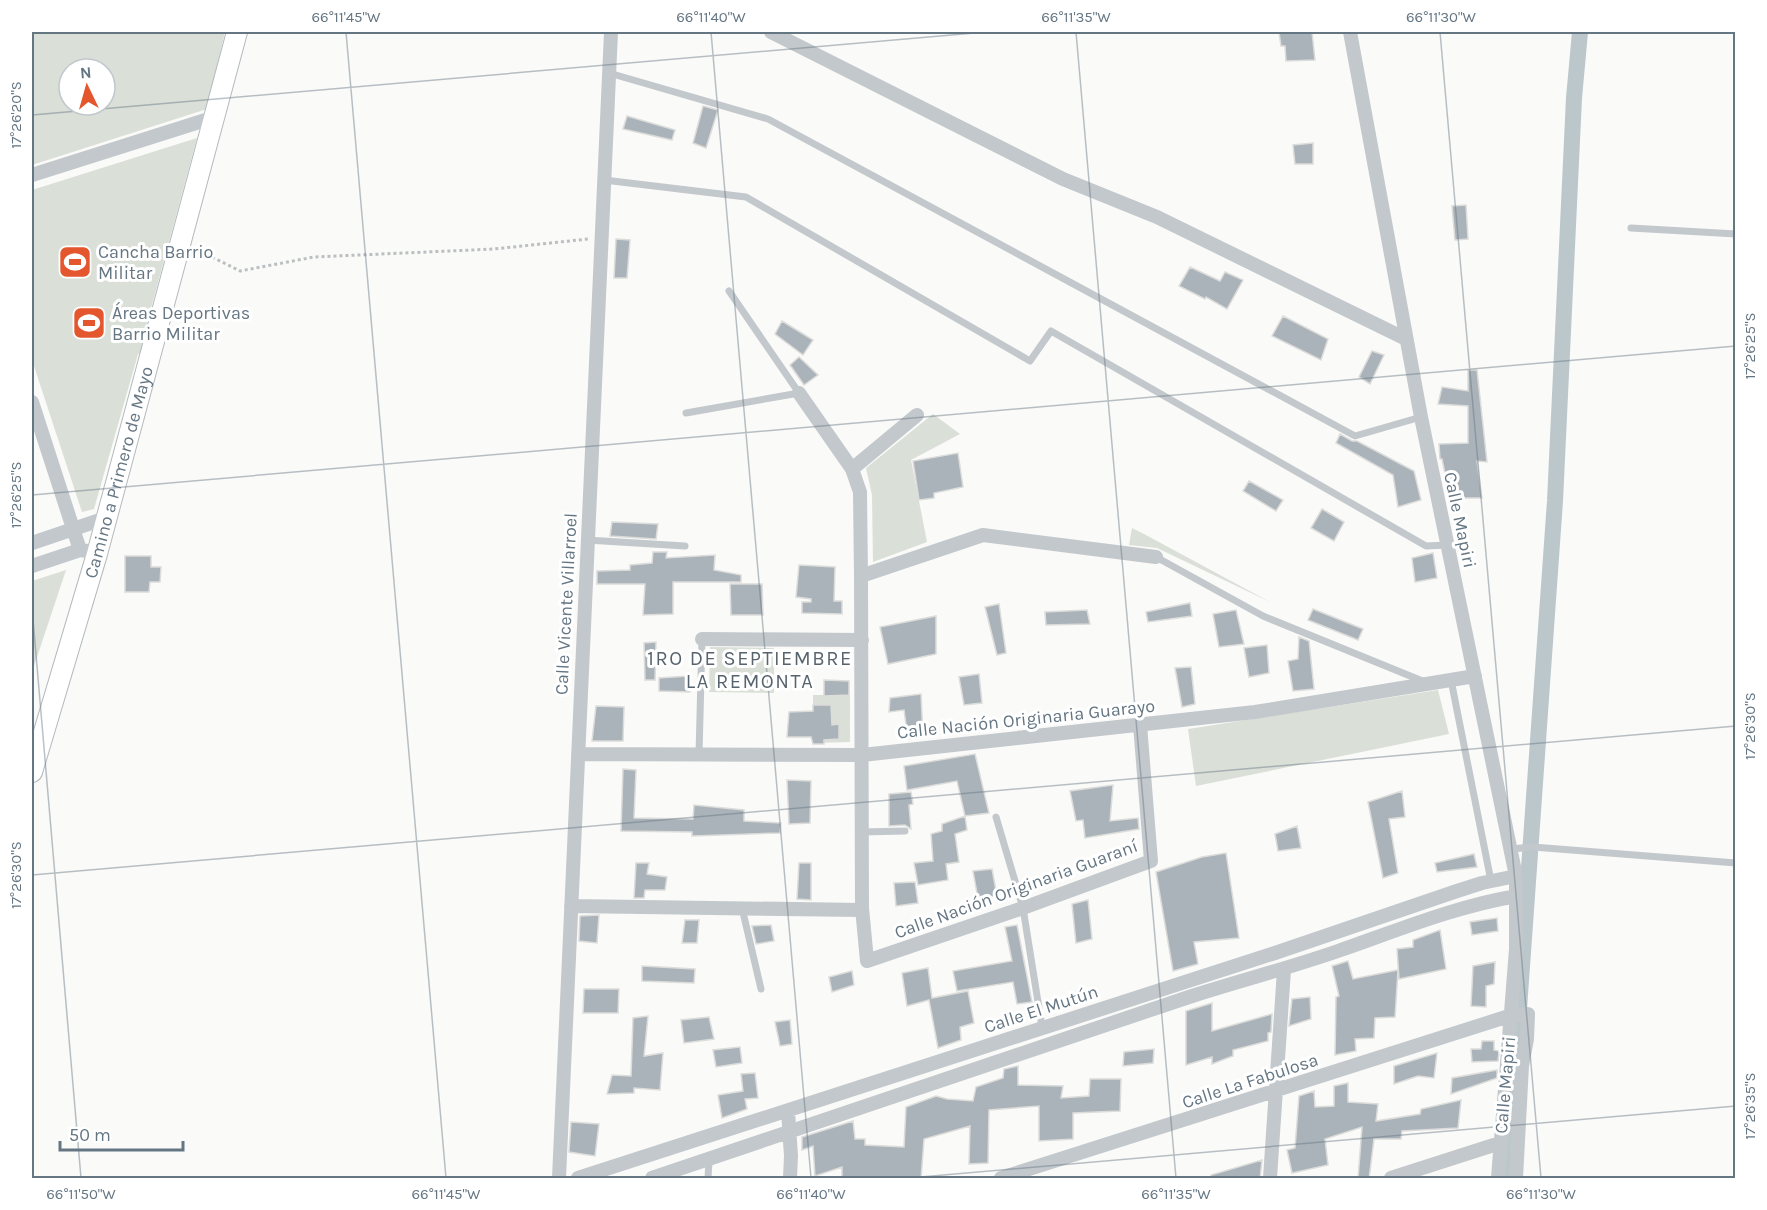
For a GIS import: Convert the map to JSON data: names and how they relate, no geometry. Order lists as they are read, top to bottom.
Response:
{
  "streets": {
    "main road": ["Camino a Primero de Mayo"],
    "street": [
      "Calle Mapiri",
      "Calle Vicente Villarroel",
      "Calle Nación Originaria Guarayo",
      "Calle Nación Originaria Guaraní",
      "Calle El Mutún",
      "Calle La Fabulosa"
    ]
  },
  "crossings": [
    ["Calle Mapiri", "Calle Nación Originaria Guarayo"],
    ["Calle Mapiri", "Calle El Mutún"],
    ["Calle Mapiri", "Calle La Fabulosa"],
    ["Calle Vicente Villarroel", "Calle Nación Originaria Guarayo"],
    ["Calle Nación Originaria Guarayo", "Calle Nación Originaria Guaraní"]
  ],
  "districts": ["1RO DE SEPTIEMBRE LA REMONTA"],
  "places": {
    "sports": ["Cancha Barrio Militar", "Áreas Deportivas Barrio Militar"]
  },
  "scale_bar": "50 m",
  "north": "top",
  "coordinates": [
    "66°11'45\"W",
    "66°11'40\"W",
    "66°11'35\"W",
    "66°11'30\"W",
    "17°26'20\"S",
    "17°26'25\"S",
    "17°26'30\"S",
    "17°26'35\"S",
    "66°11'50\"W"
  ]
}
